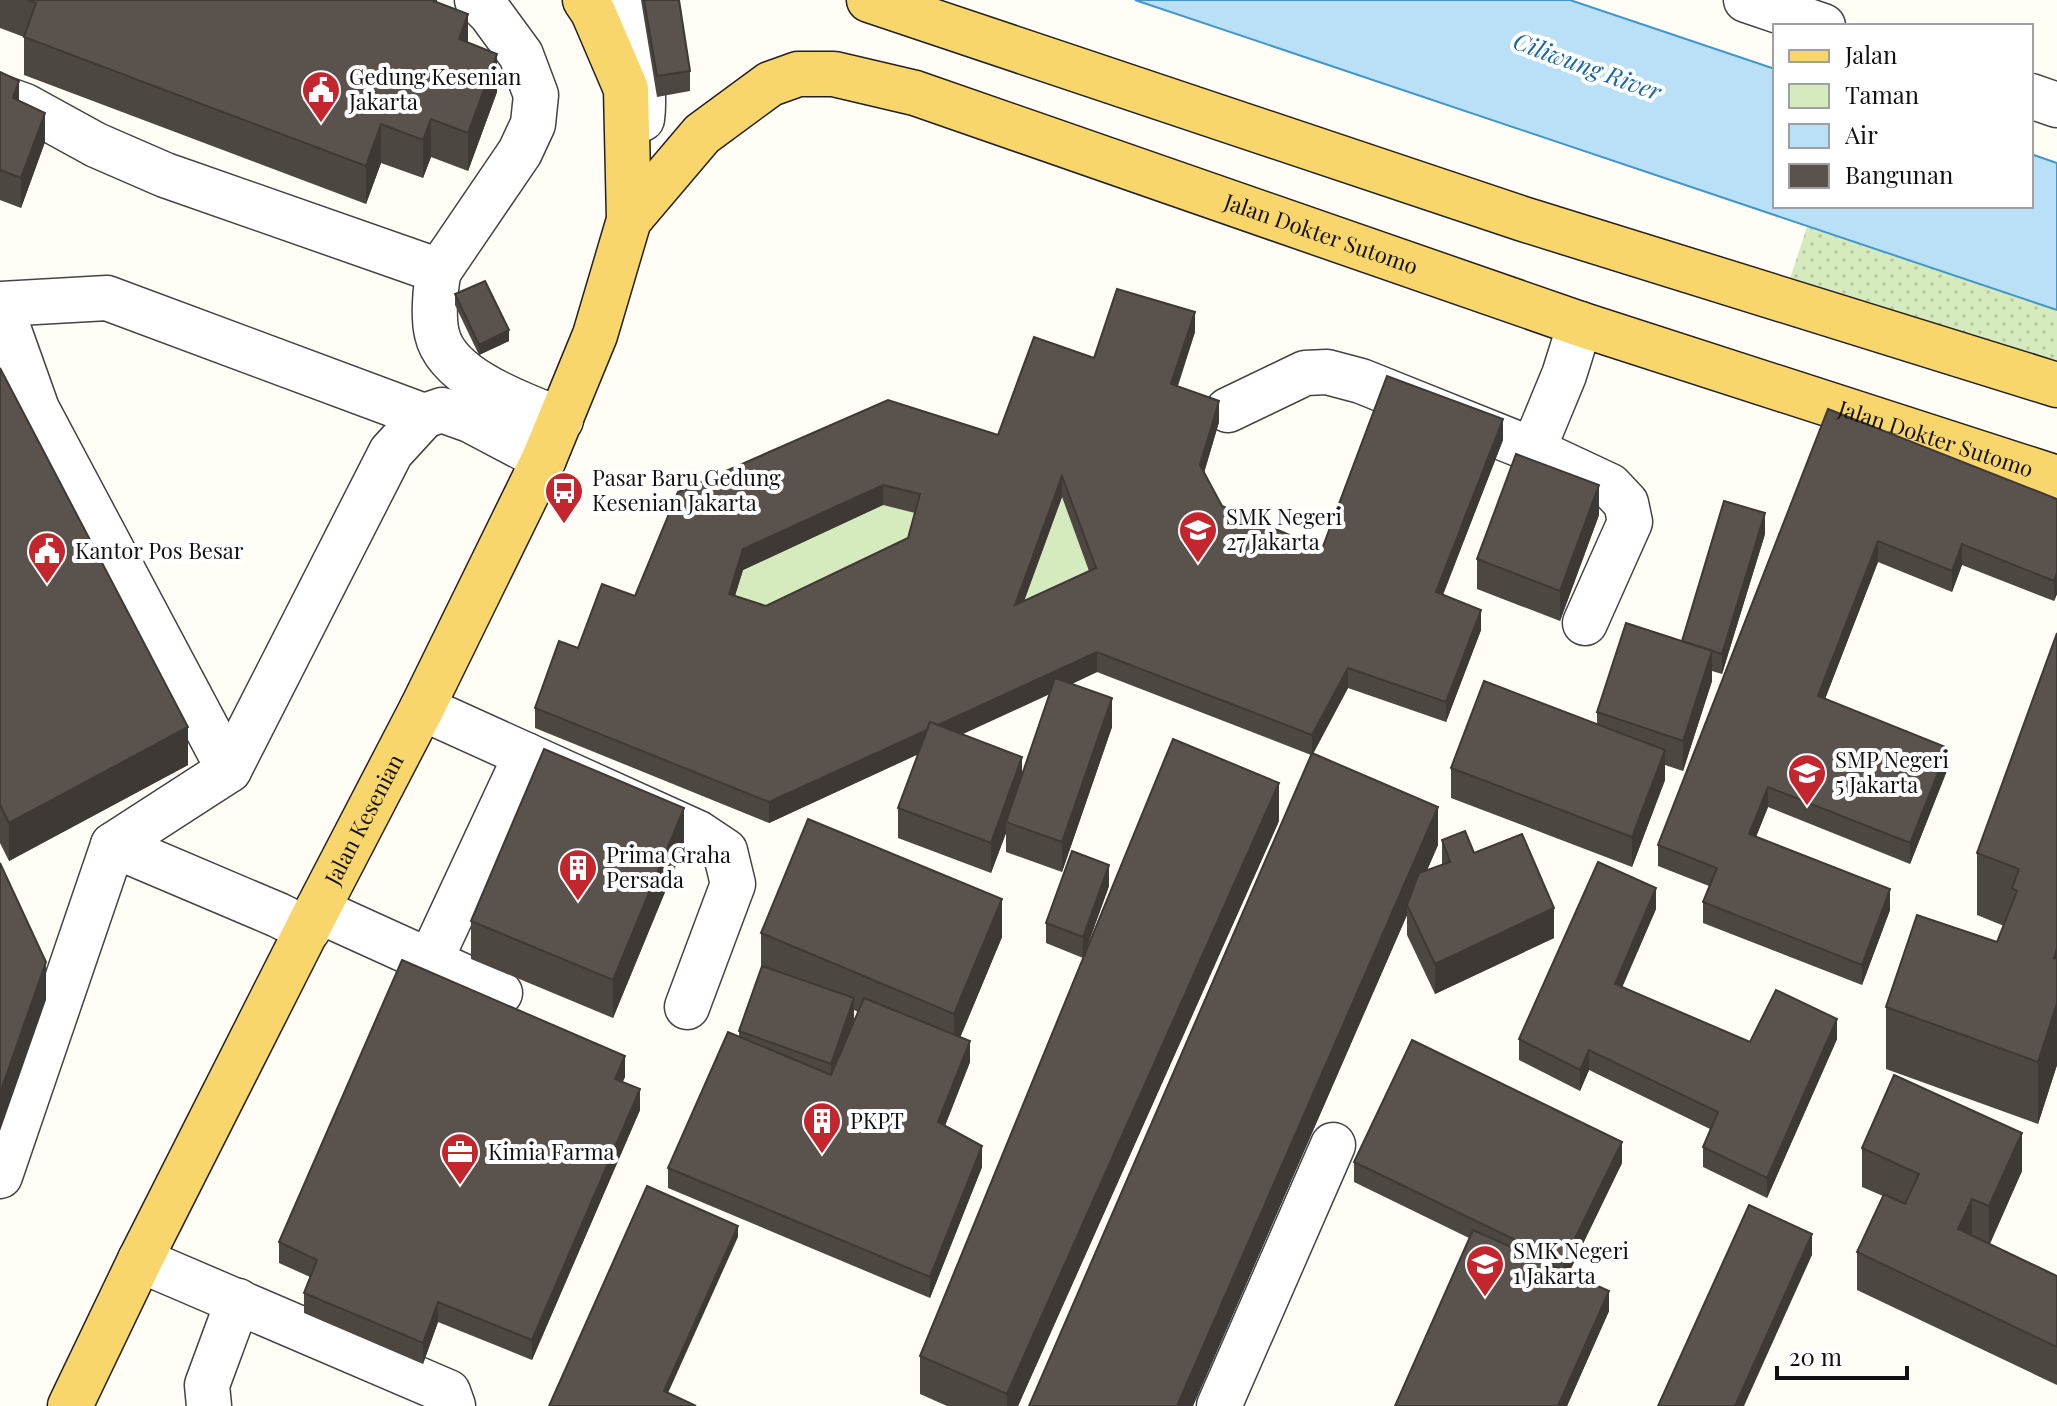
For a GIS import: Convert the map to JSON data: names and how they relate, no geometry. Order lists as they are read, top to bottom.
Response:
{
  "streets": {
    "main road": ["Jalan Dokter Sutomo", "Jalan Kesenian"]
  },
  "crossings": [
    ["Jalan Dokter Sutomo", "Jalan Kesenian"]
  ],
  "water": ["Ciliwung River"],
  "places": {
    "public building": ["Gedung Kesenian Jakarta", "Kantor Pos Besar"],
    "bus stop": ["Pasar Baru Gedung Kesenian Jakarta"],
    "school or university": ["SMK Negeri 27 Jakarta", "SMP Negeri 5 Jakarta", "SMK Negeri 1 Jakarta"],
    "building": ["Prima Graha Persada", "PKPT"],
    "office": ["Kimia Farma"]
  },
  "legend": [
    "Jalan",
    "Taman",
    "Air",
    "Bangunan"
  ],
  "scale_bar": "20 m"
}
